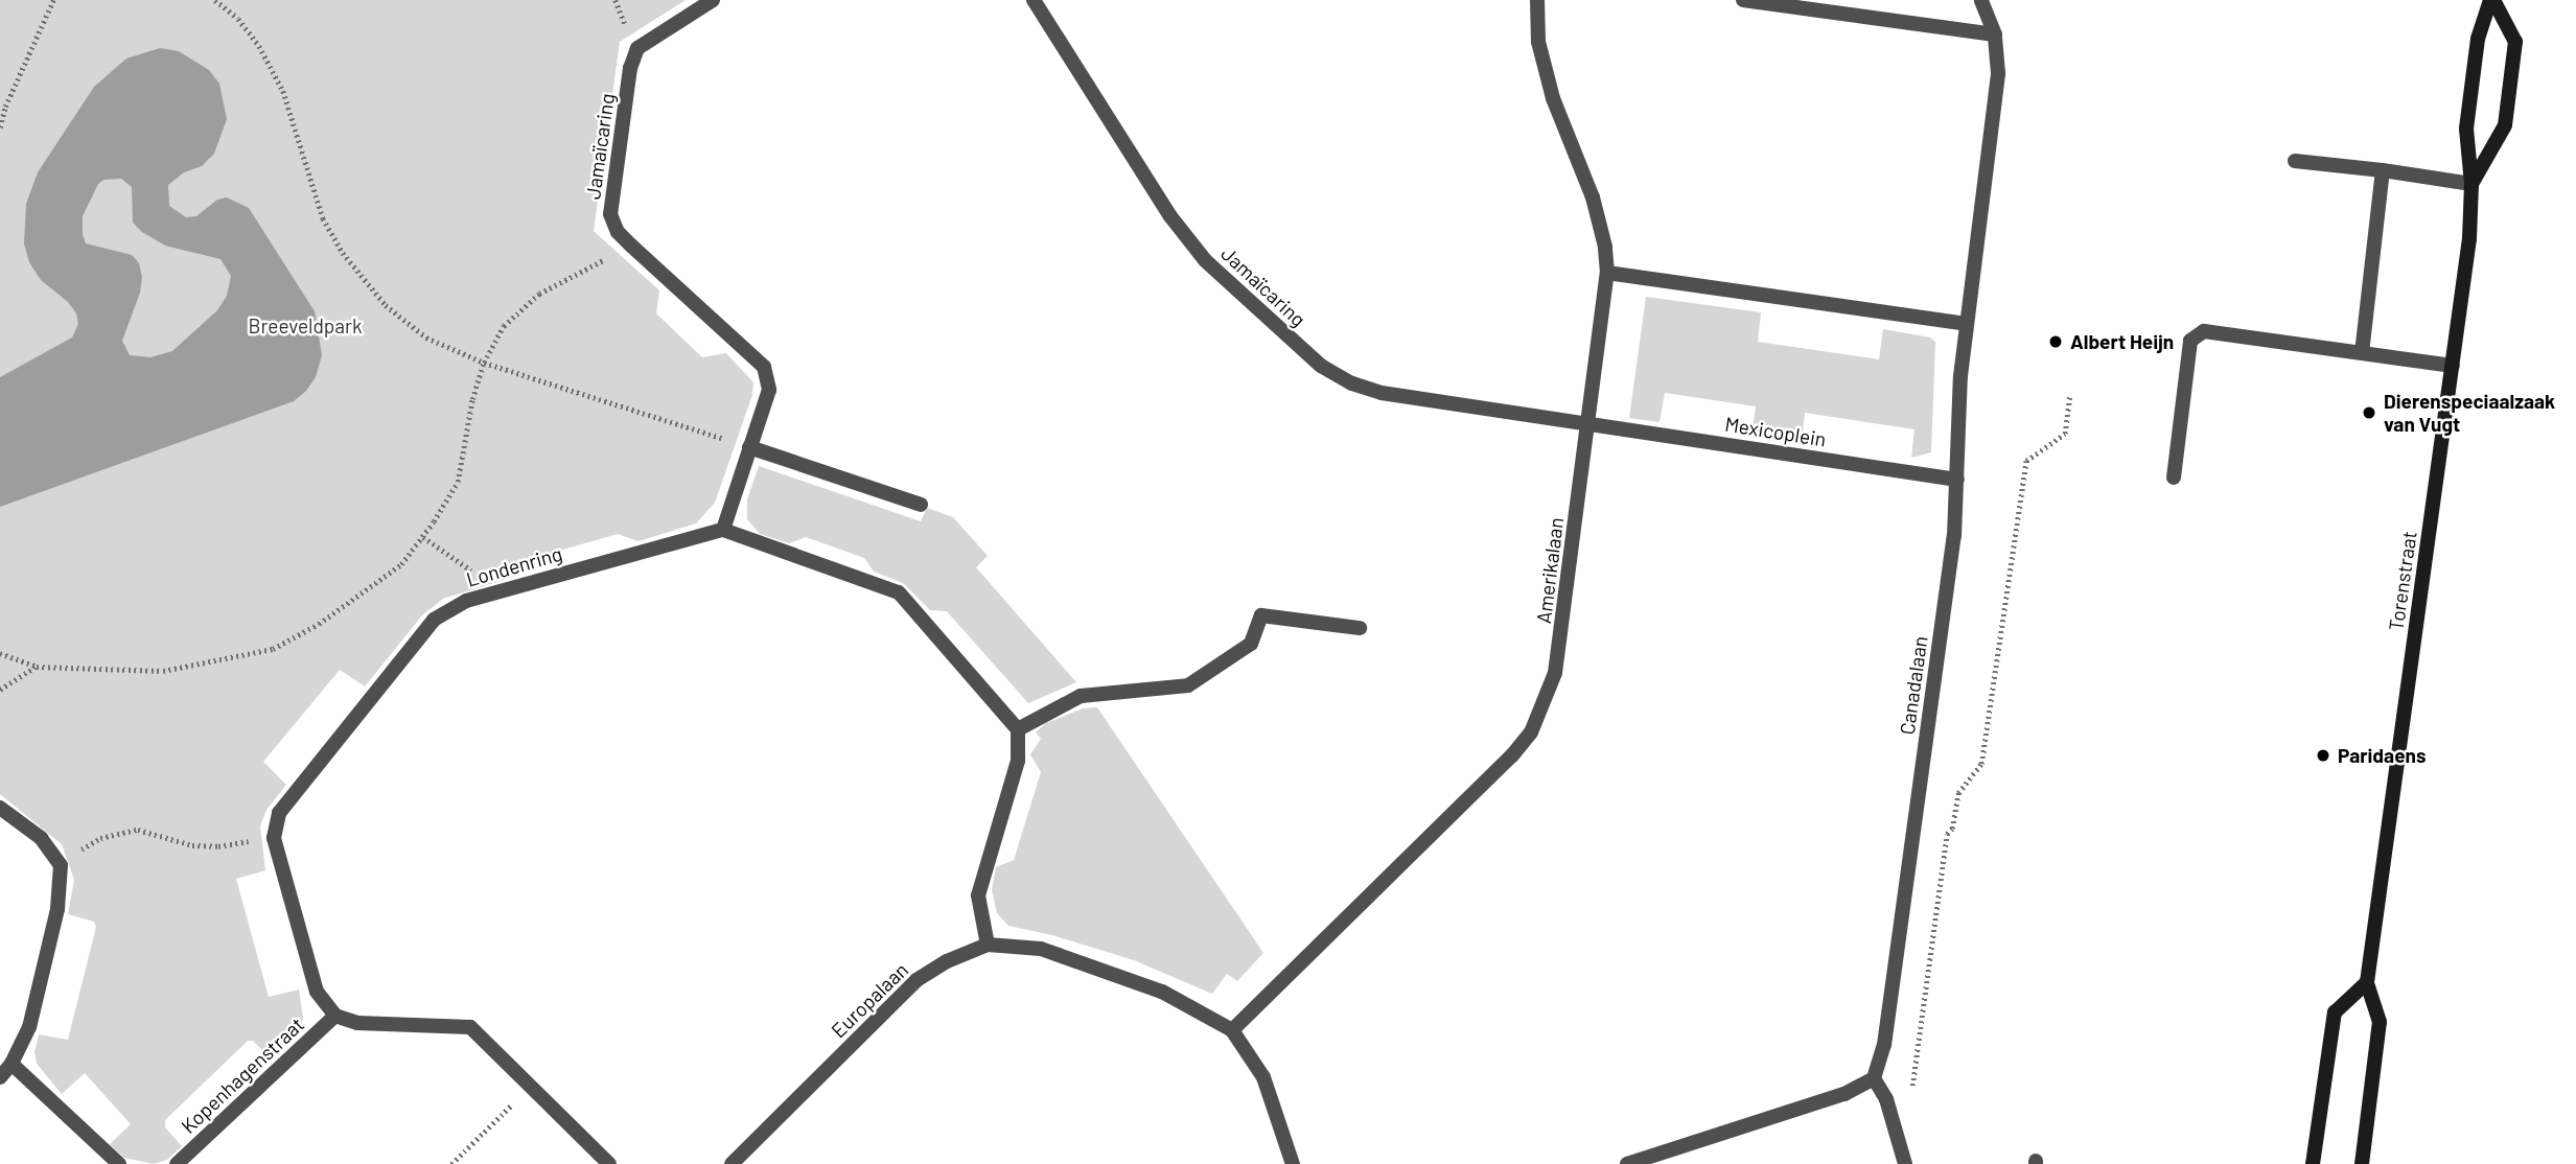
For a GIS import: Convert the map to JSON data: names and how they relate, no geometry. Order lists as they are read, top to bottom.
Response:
{
  "streets": {
    "street": [
      "Jamaïcaring",
      "Mexicoplein",
      "Londenring",
      "Amerikalaan",
      "Torenstraat",
      "Canadalaan",
      "Europalaan",
      "Kopenhagenstraat"
    ]
  },
  "crossings": [
    ["Jamaïcaring", "Mexicoplein"],
    ["Jamaïcaring", "Londenring"],
    ["Jamaïcaring", "Amerikalaan"],
    ["Mexicoplein", "Amerikalaan"],
    ["Mexicoplein", "Canadalaan"],
    ["Amerikalaan", "Europalaan"]
  ],
  "parks": ["Breeveldpark"],
  "places": ["Albert Heijn", "Dierenspeciaalzaak van Vugt", "Paridaens"]
}
